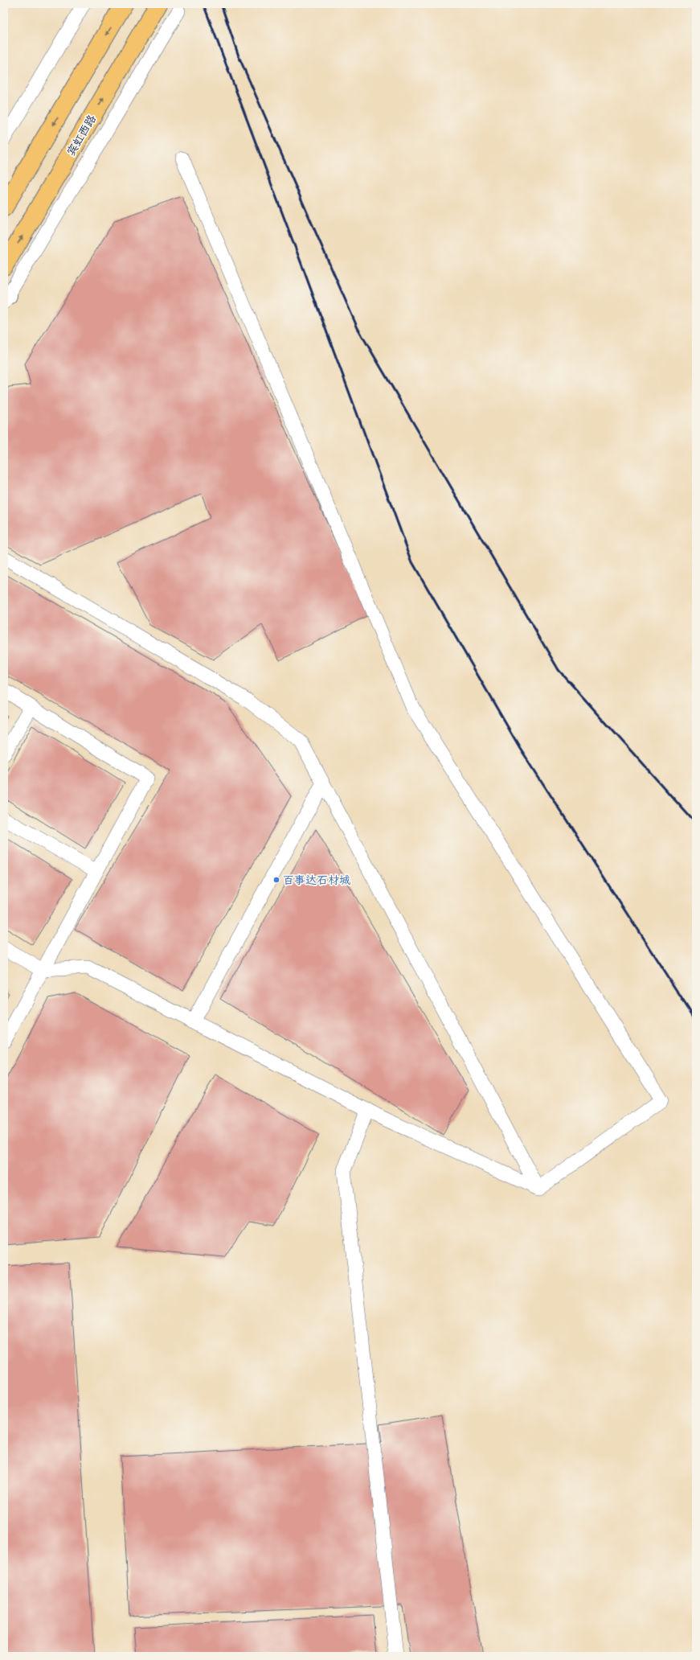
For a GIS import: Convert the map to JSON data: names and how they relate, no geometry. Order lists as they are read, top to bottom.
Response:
{
  "streets": {
    "main road": ["宾虹西路"]
  },
  "places": ["百事达石材城"]
}
